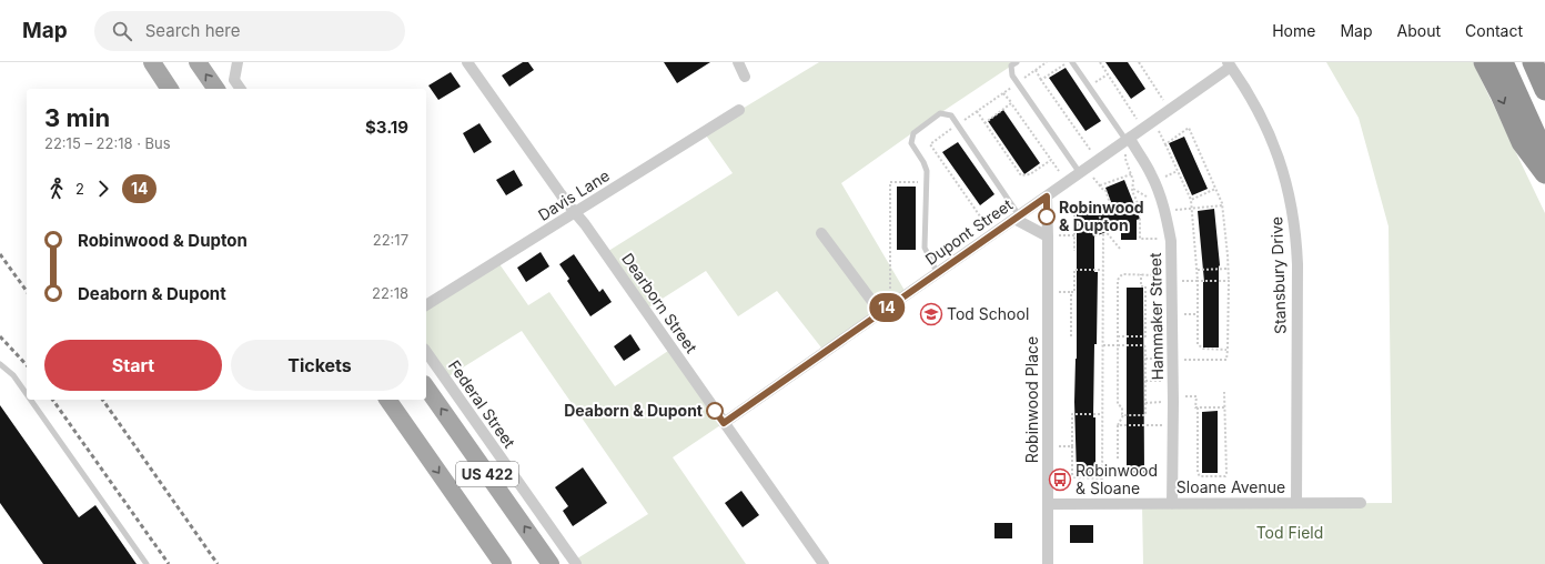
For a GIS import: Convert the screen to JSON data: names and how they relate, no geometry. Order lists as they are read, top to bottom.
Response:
{
  "streets": {
    "main road": ["US 422"],
    "street": [
      "Davis Lane",
      "Dupont Street",
      "Stansbury Drive",
      "Dearborn Street",
      "Hammaker Street",
      "Robinwood Place",
      "Federal Street",
      "Sloane Avenue"
    ]
  },
  "crossings": [
    ["Davis Lane", "Dearborn Street"],
    ["Dupont Street", "Stansbury Drive"],
    ["Dupont Street", "Dearborn Street"],
    ["Dupont Street", "Hammaker Street"],
    ["Dupont Street", "Robinwood Place"],
    ["Stansbury Drive", "Sloane Avenue"],
    ["Hammaker Street", "Sloane Avenue"],
    ["Robinwood Place", "Sloane Avenue"]
  ],
  "parks": ["Tod Field"],
  "places": {
    "other": ["Robinwood & Dupton", "Deaborn & Dupont"],
    "school or university": ["Tod School"],
    "bus stop": ["Robinwood & Sloane"]
  },
  "lines": ["bus line 14"],
  "page": {
    "header": "Map",
    "search": "Search here",
    "nav": [
      "Home",
      "Map",
      "About",
      "Contact"
    ],
    "on_map": "14",
    "heading": ["3 min", "22:15 – 22:18 · Bus", "$3.19"],
    "legs": ["2", "14"],
    "list": [
      {
        "name": "Robinwood & Dupton",
        "value": "22:17"
      },
      {
        "name": "Deaborn & Dupont",
        "value": "22:18"
      }
    ],
    "buttons": ["Start", "Tickets"]
  }
}
